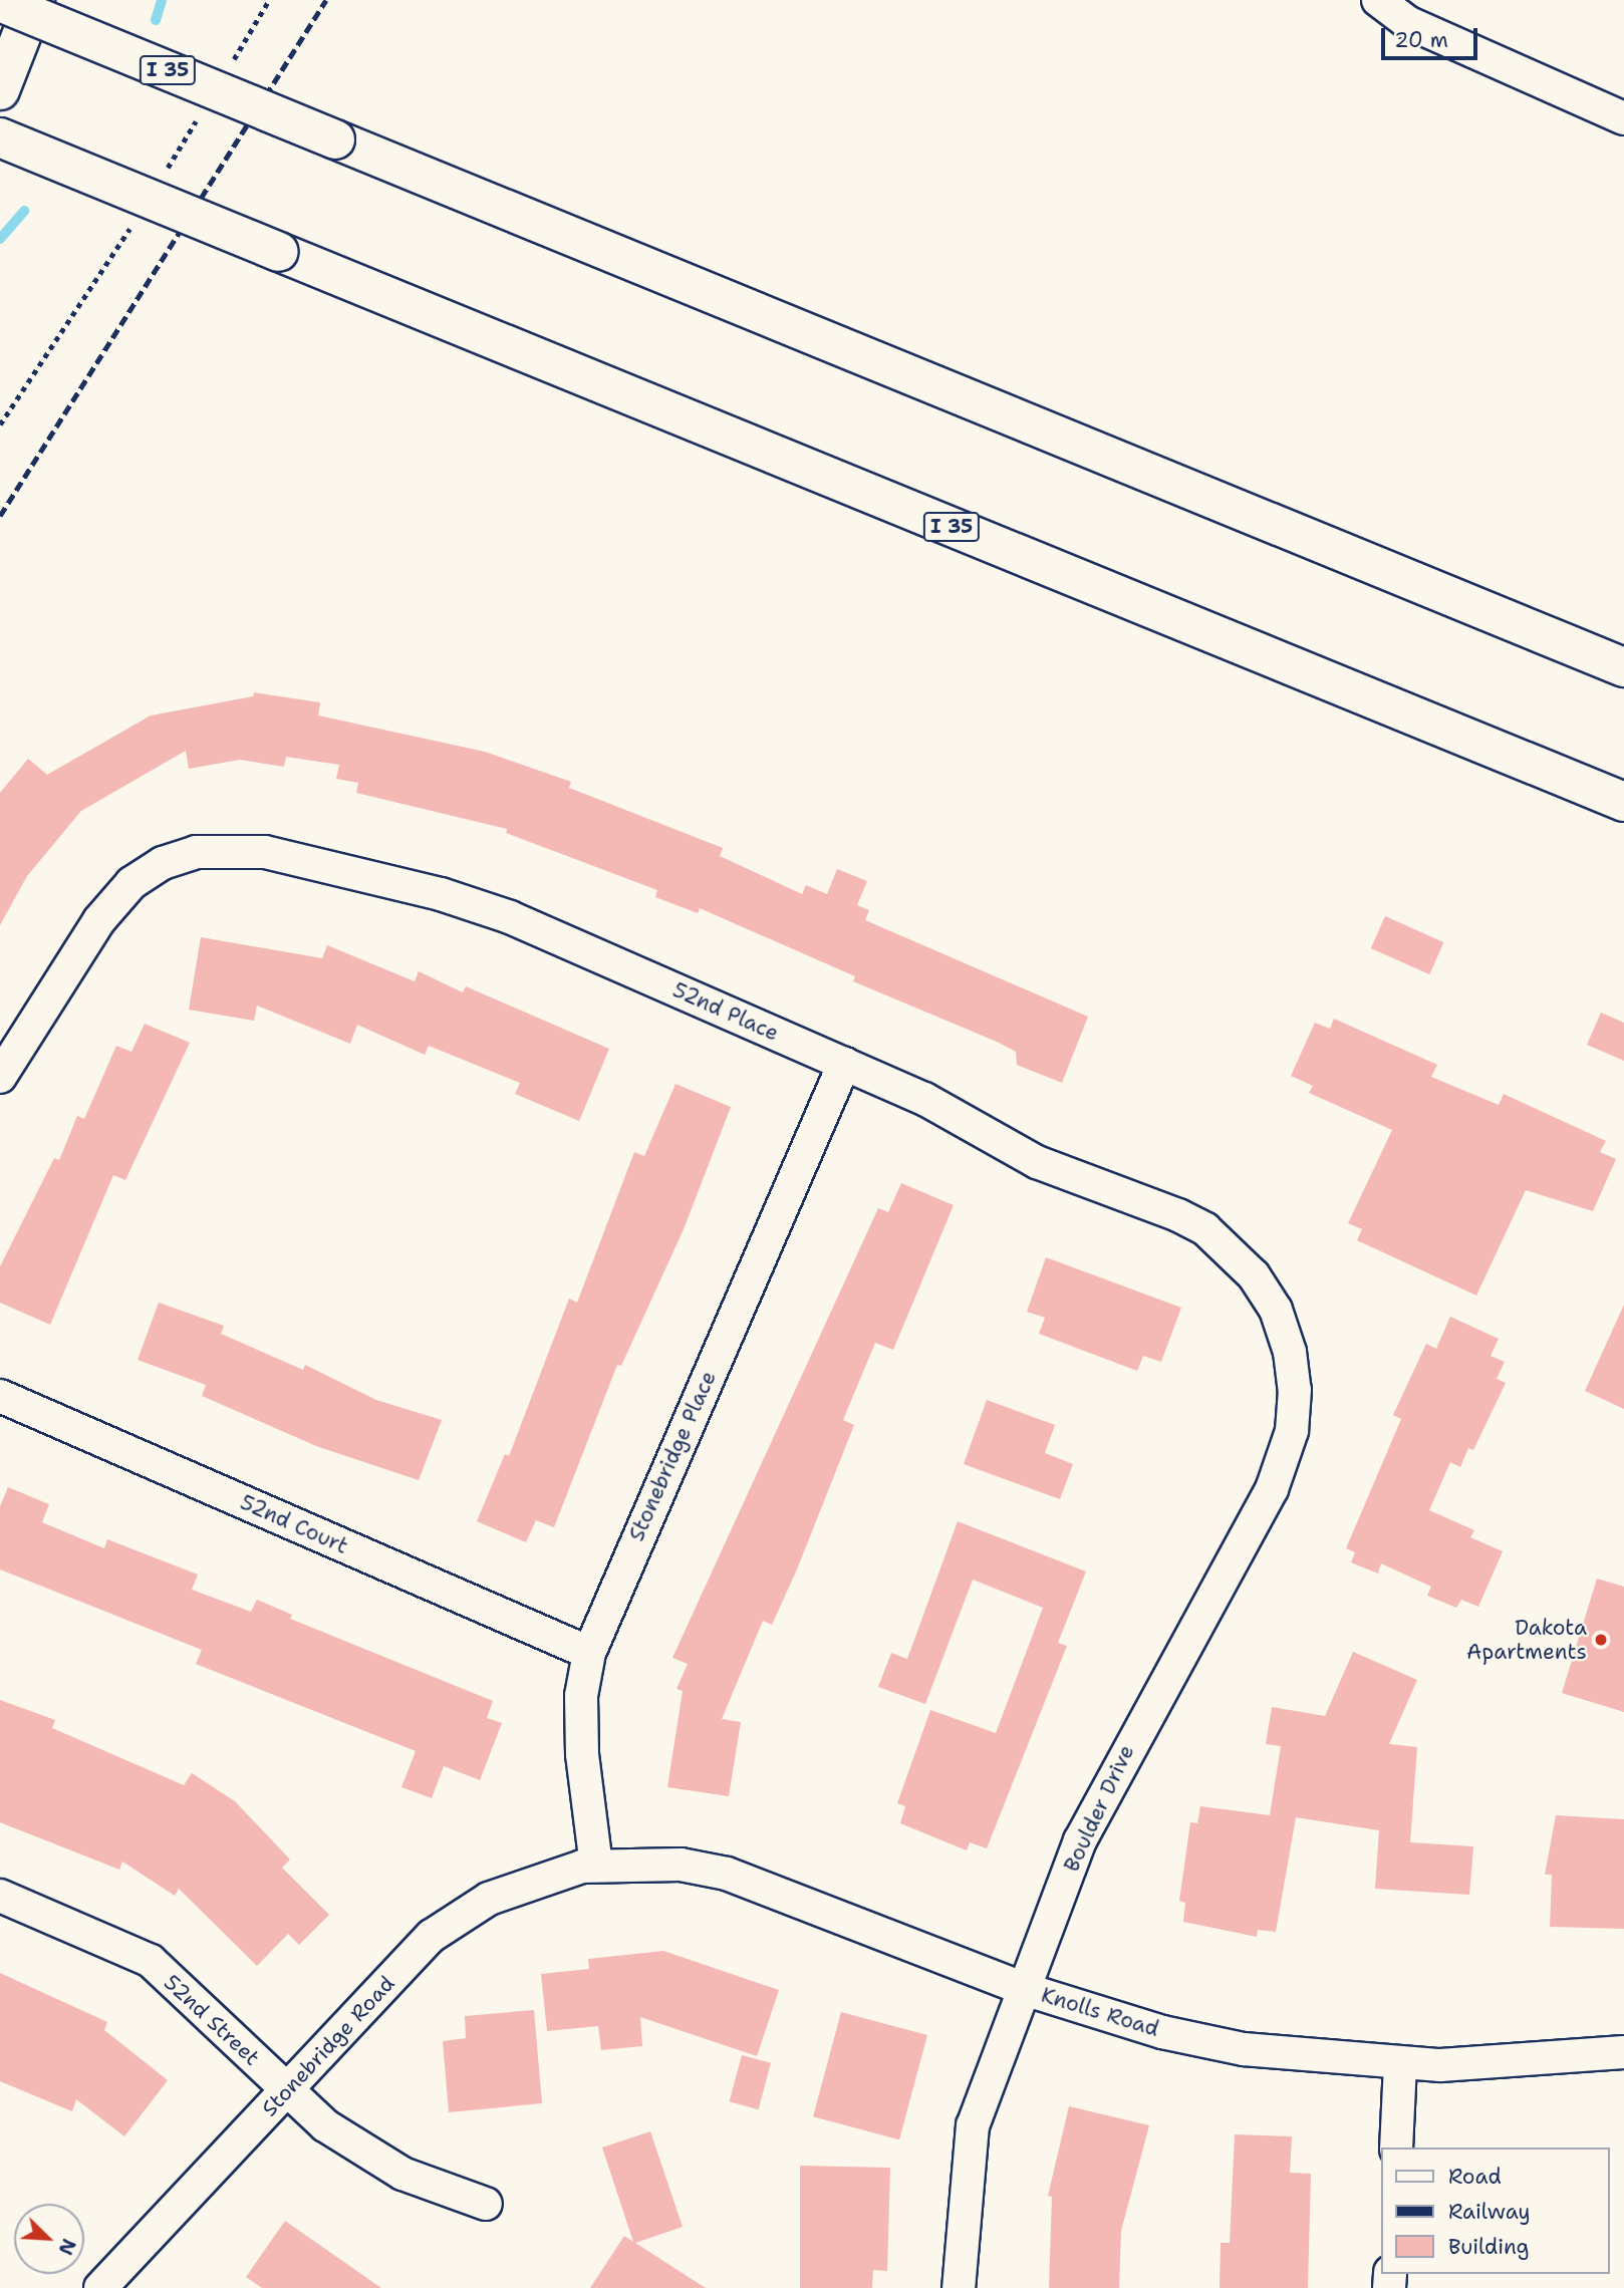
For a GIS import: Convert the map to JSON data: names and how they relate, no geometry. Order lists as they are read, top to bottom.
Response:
{
  "streets": {
    "main road": ["I 35"],
    "street": [
      "52nd Place",
      "Stonebridge Place",
      "52nd Court",
      "Boulder Drive",
      "Knolls Road",
      "52nd Street",
      "Stonebridge Road"
    ]
  },
  "crossings": [
    ["52nd Place", "Stonebridge Place"],
    ["52nd Place", "Boulder Drive"],
    ["Stonebridge Place", "52nd Court"],
    ["Stonebridge Place", "Knolls Road"],
    ["Stonebridge Place", "Stonebridge Road"],
    ["Boulder Drive", "Knolls Road"],
    ["Knolls Road", "Stonebridge Road"],
    ["52nd Street", "Stonebridge Road"]
  ],
  "places": ["Dakota Apartments"],
  "legend": ["Road", "Railway", "Building"],
  "scale_bar": "20 m",
  "north": "bottom right"
}
